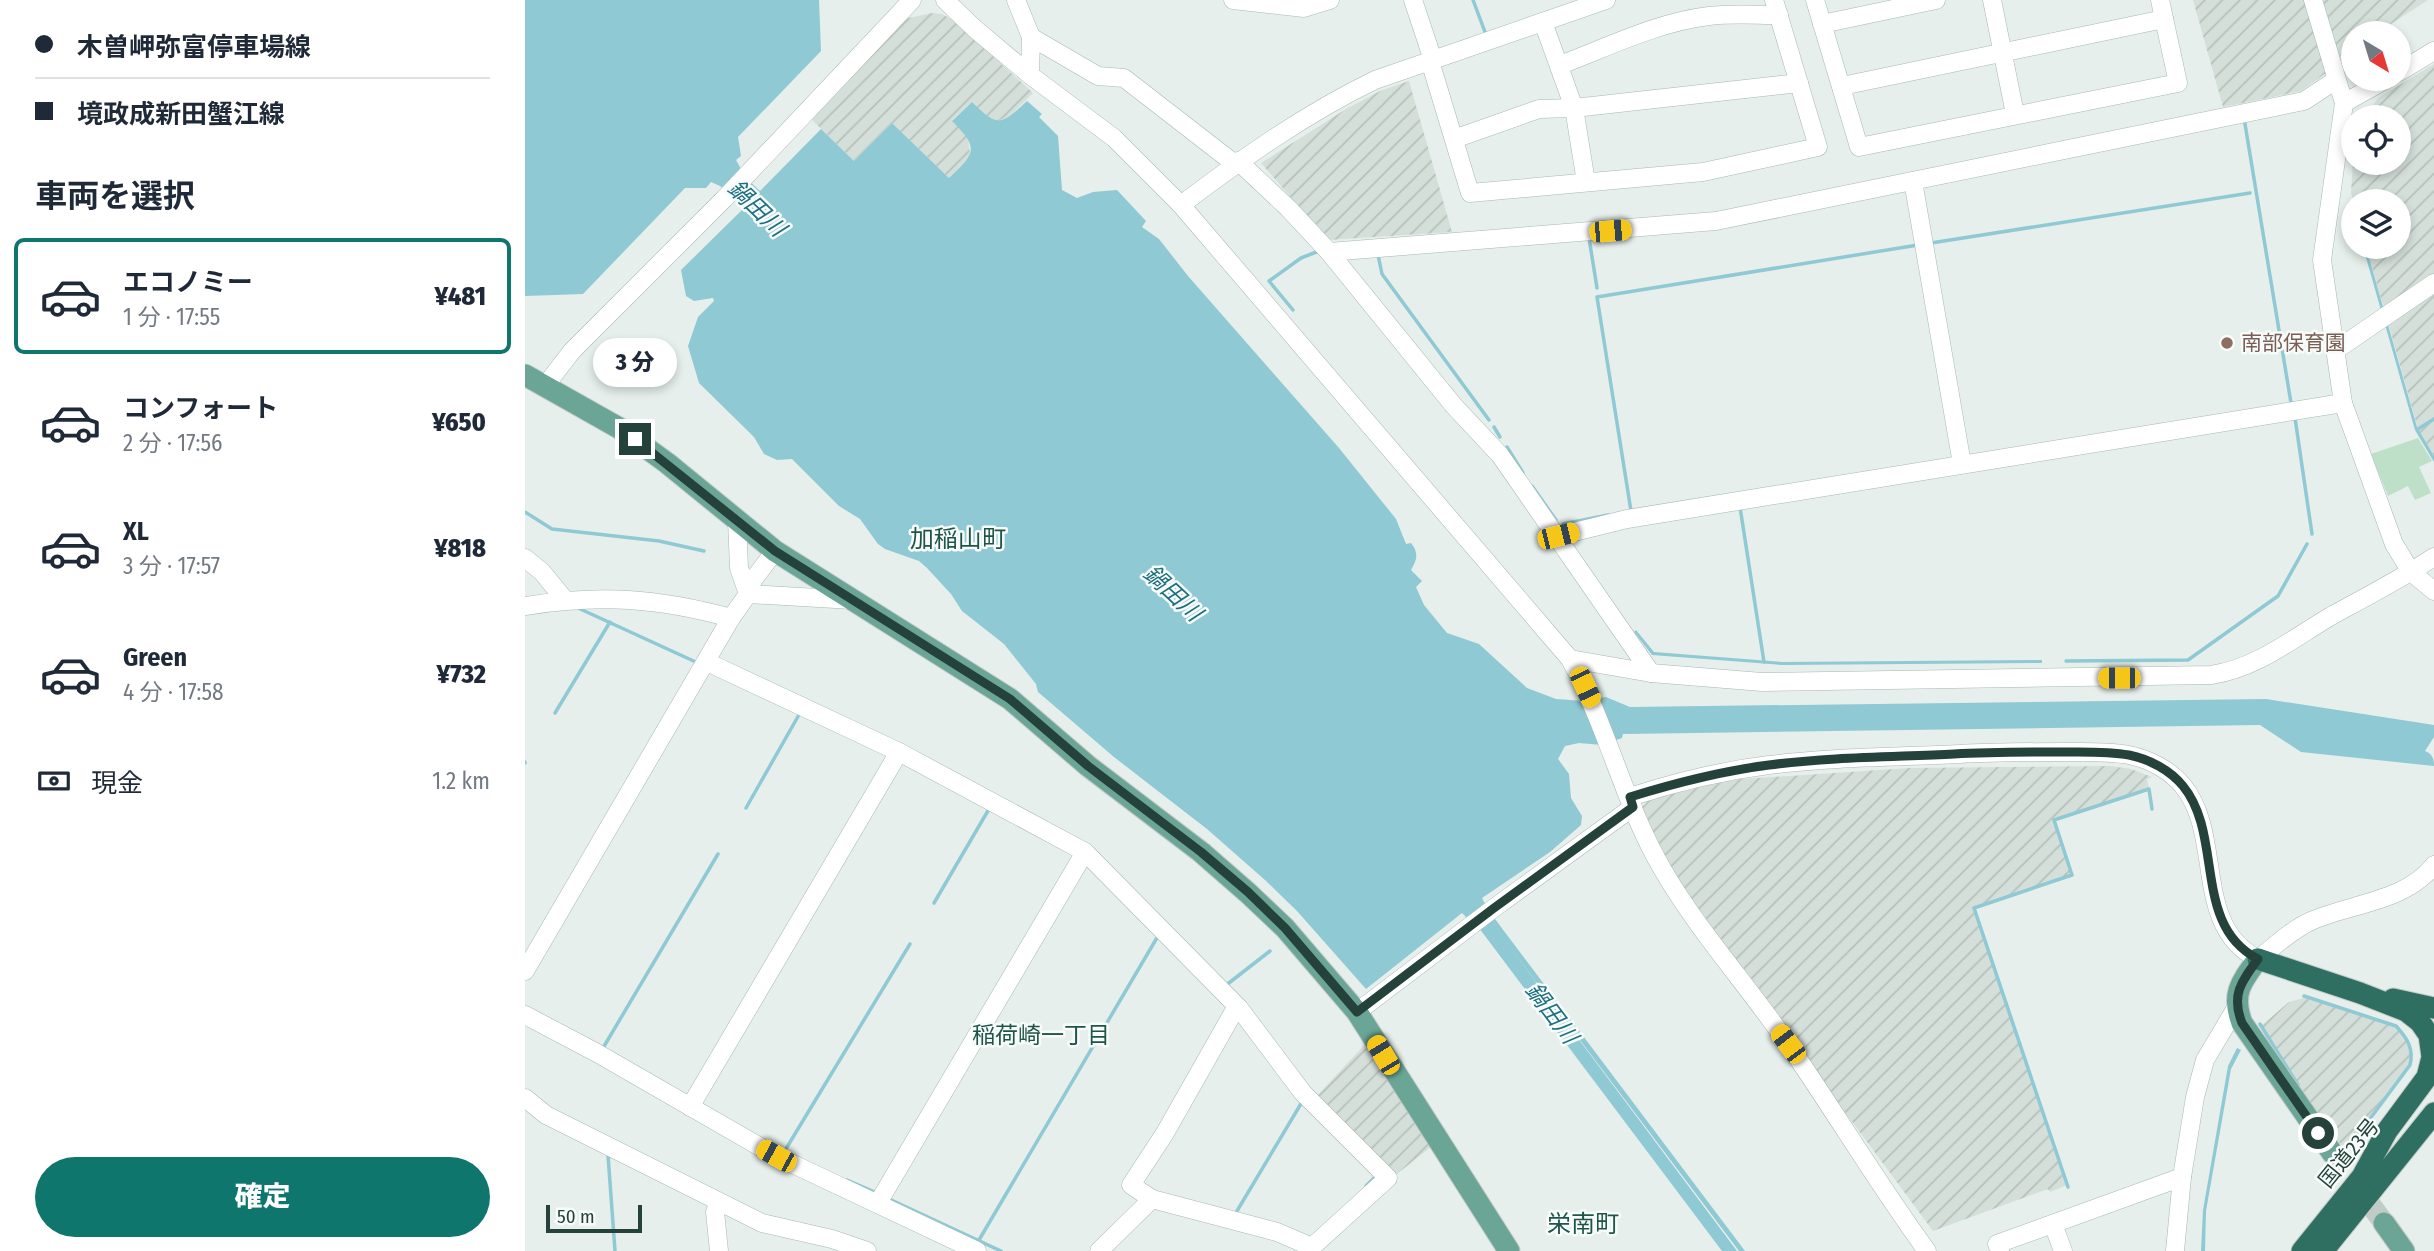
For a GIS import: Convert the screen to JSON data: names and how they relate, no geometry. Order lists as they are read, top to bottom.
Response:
{
  "streets": {
    "highway": ["国道23号"]
  },
  "districts": ["加稲山町", "稲荷崎一丁目", "栄南町"],
  "water": ["鍋田川"],
  "places": ["南部保育園"],
  "scale_bar": "50 m",
  "north": "bottom right",
  "page": {
    "banner": ["木曽岬弥富停車場線", "境政成新田蟹江線"],
    "heading": "車両を選択",
    "list": [
      {
        "name": "エコノミー",
        "note": "1 分 · 17:55",
        "value": "¥481"
      },
      {
        "name": "コンフォート",
        "note": "2 分 · 17:56",
        "value": "¥650"
      },
      {
        "name": "XL",
        "note": "3 分 · 17:57",
        "value": "¥818"
      },
      {
        "name": "Green",
        "note": "4 分 · 17:58",
        "value": "¥732"
      }
    ],
    "bubble": "3 分",
    "pay": ["現金", "1.2 km"],
    "buttons": "確定",
    "scale": "50 m"
  }
}
